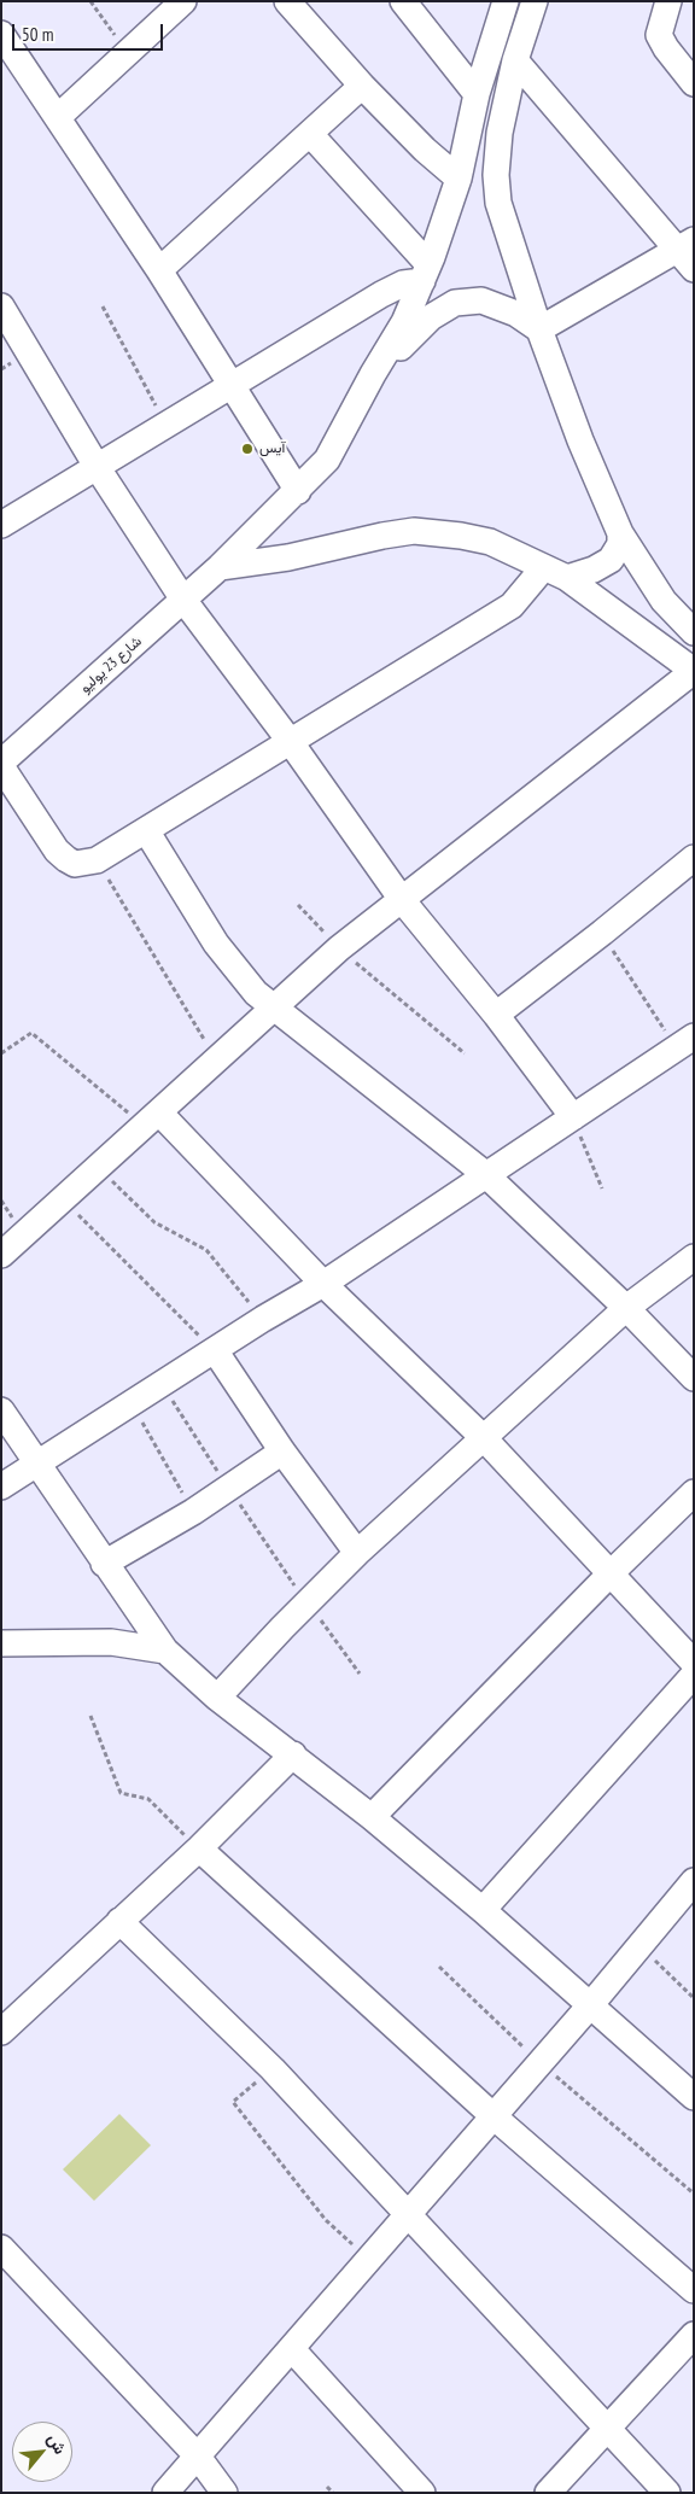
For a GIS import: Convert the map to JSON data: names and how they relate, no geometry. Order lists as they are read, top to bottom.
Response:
{
  "streets": {
    "street": ["شارع 23 يوليو"]
  },
  "places": ["آيس"],
  "scale_bar": "50 m",
  "north": "top right"
}
